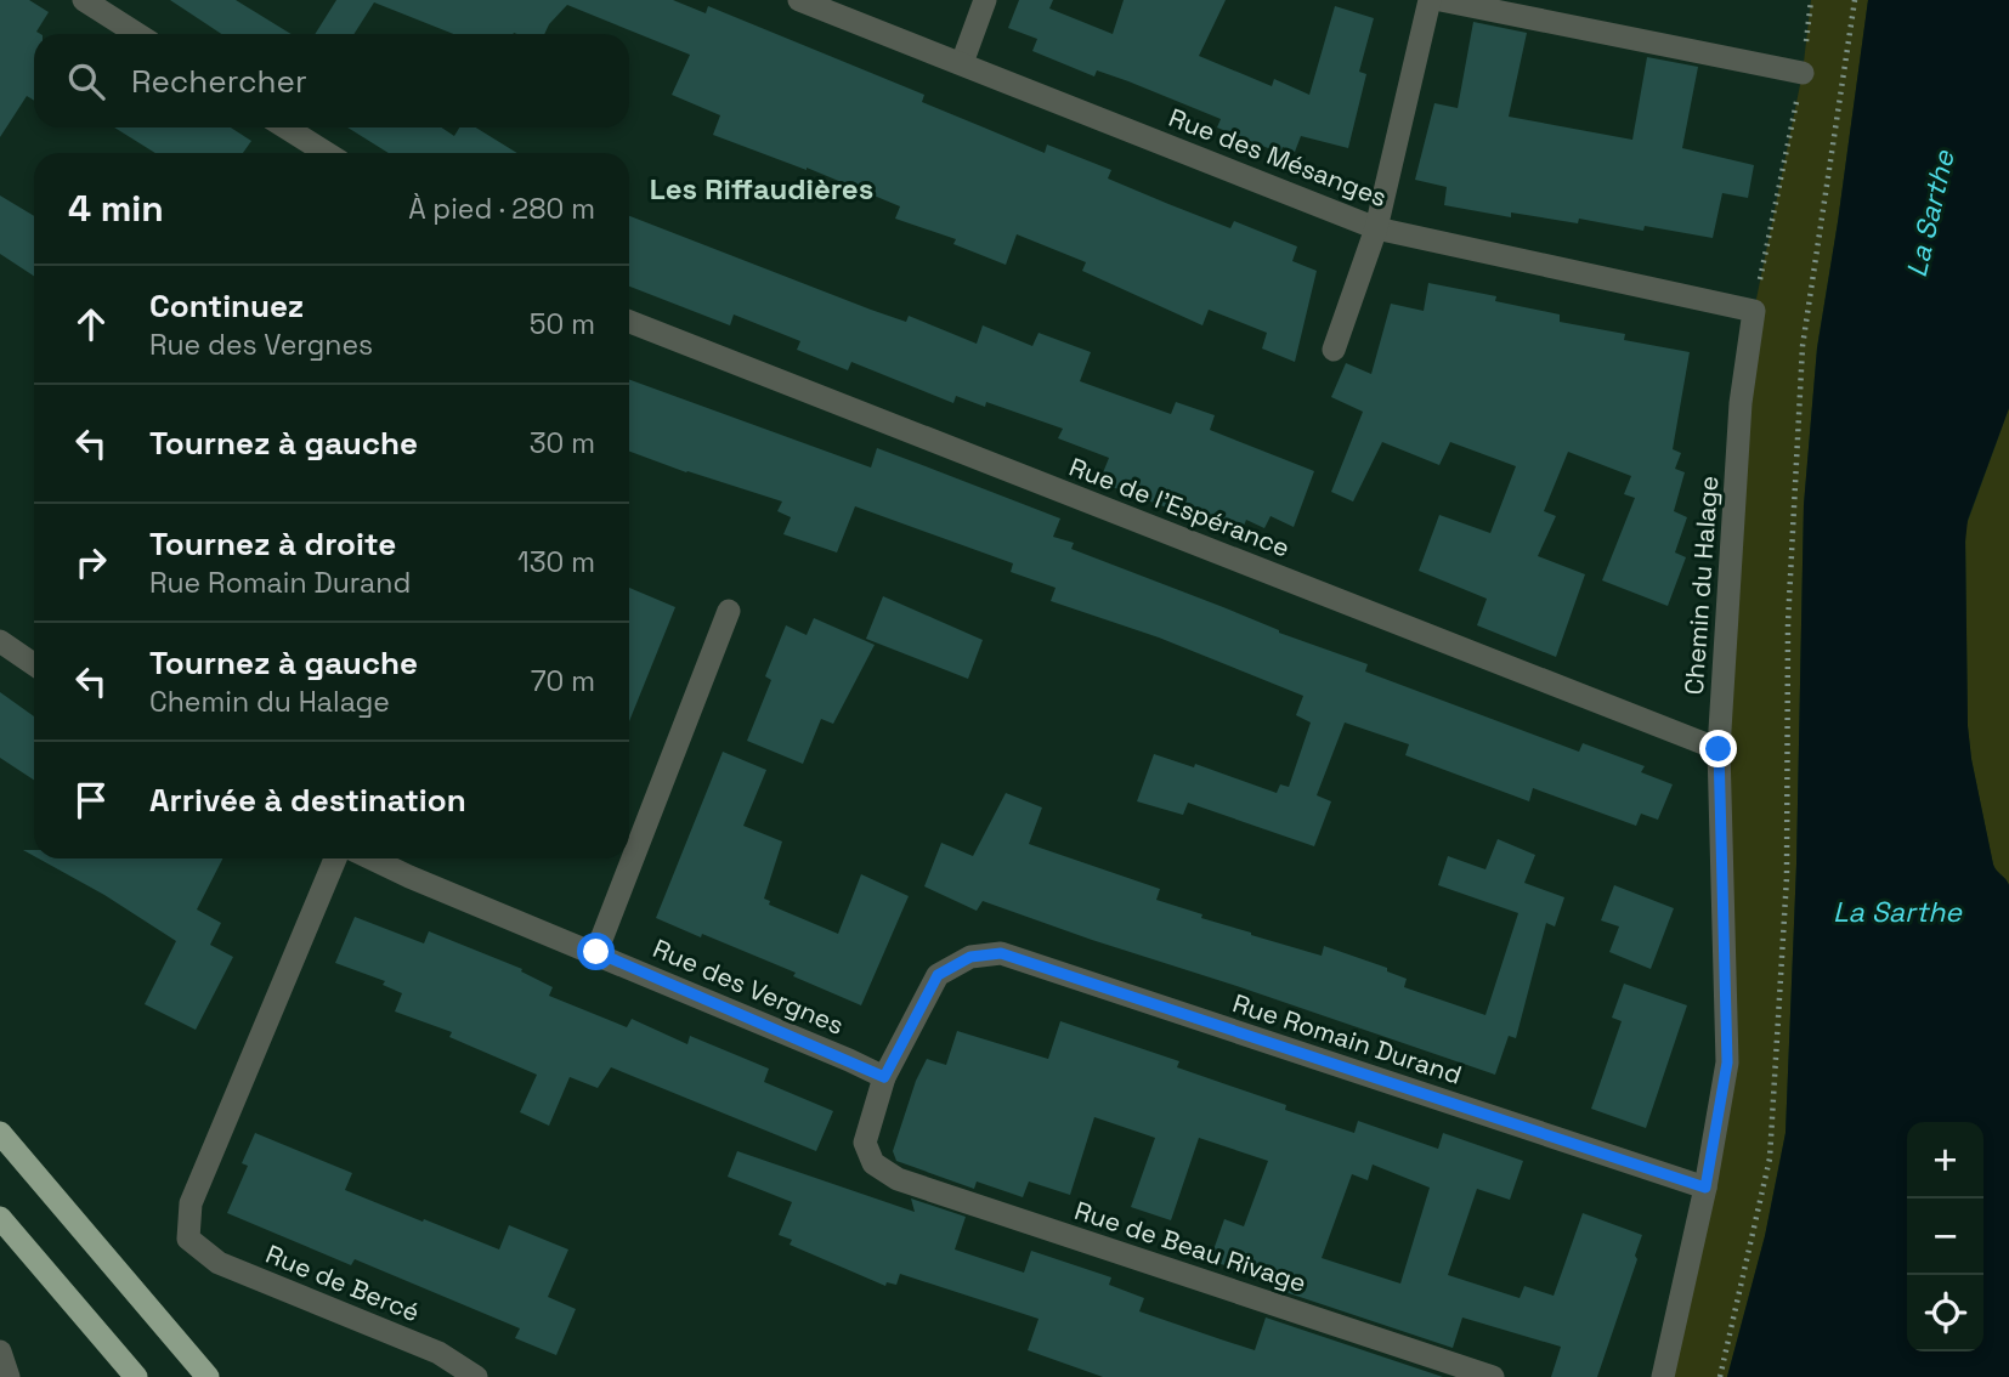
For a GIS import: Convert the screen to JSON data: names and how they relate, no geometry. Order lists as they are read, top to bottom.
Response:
{
  "streets": {
    "street": [
      "Rue des Mésanges",
      "Rue de l'Espérance",
      "Chemin du Halage",
      "Rue des Vergnes",
      "Rue Romain Durand",
      "Rue de Beau Rivage",
      "Rue de Bercé"
    ]
  },
  "crossings": [
    ["Rue des Mésanges", "Chemin du Halage"],
    ["Rue de l'Espérance", "Chemin du Halage"],
    ["Chemin du Halage", "Rue Romain Durand"],
    ["Rue des Vergnes", "Rue Romain Durand"],
    ["Rue des Vergnes", "Rue de Beau Rivage"],
    ["Rue Romain Durand", "Rue de Beau Rivage"]
  ],
  "districts": ["Les Riffaudières"],
  "water": ["La Sarthe"],
  "page": {
    "search": "Rechercher",
    "heading": ["4 min", "À pied · 280 m"],
    "list": [
      ["Continuez", "Rue des Vergnes", "50 m"],
      ["Tournez à gauche", "30 m"],
      ["Tournez à droite", "Rue Romain Durand", "130 m"],
      ["Tournez à gauche", "Chemin du Halage", "70 m"],
      "Arrivée à destination"
    ],
    "map_buttons": ["+", "−"]
  }
}
